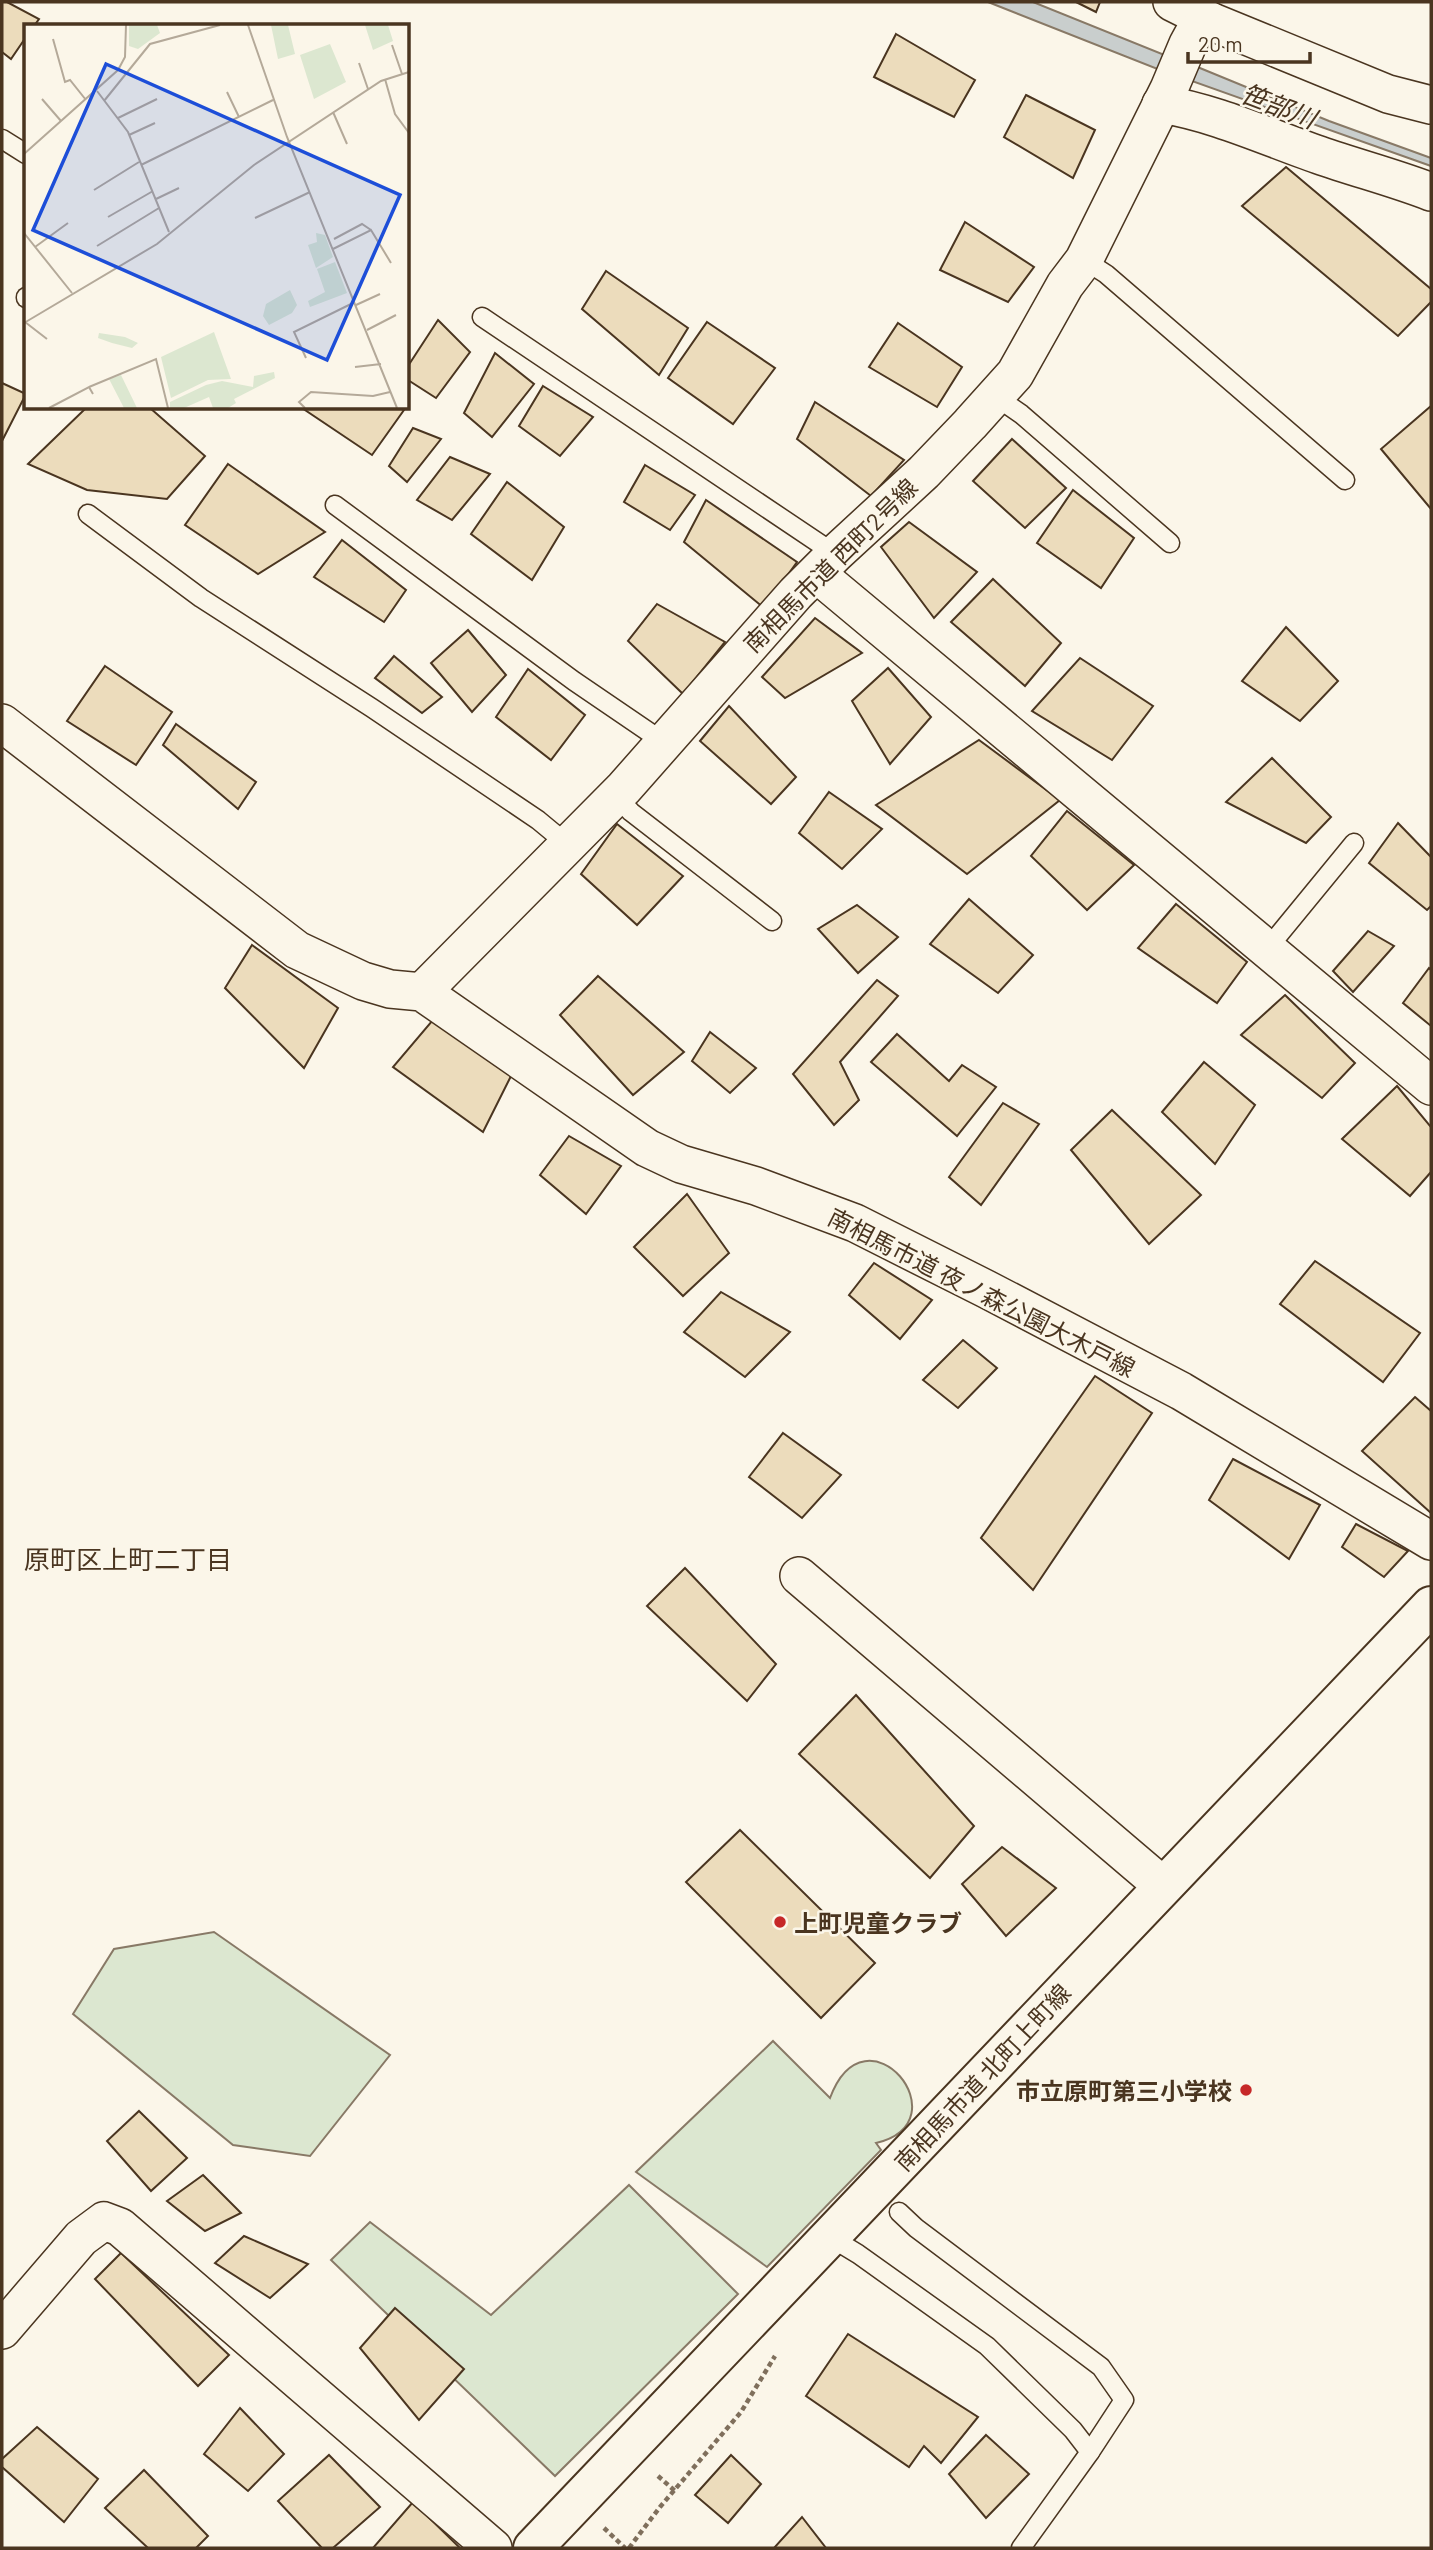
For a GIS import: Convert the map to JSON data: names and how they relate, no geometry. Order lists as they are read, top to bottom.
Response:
{
  "streets": {
    "street": ["南相馬市道 西町2号線", "南相馬市道 夜ノ森公園大木戸線", "南相馬市道 北町上町線"]
  },
  "crossings": [
    ["南相馬市道 西町2号線", "南相馬市道 夜ノ森公園大木戸線"]
  ],
  "districts": ["原町区上町二丁目"],
  "water": ["笹部川"],
  "places": ["上町児童クラブ", "市立原町第三小学校"],
  "scale_bar": "20 m"
}
